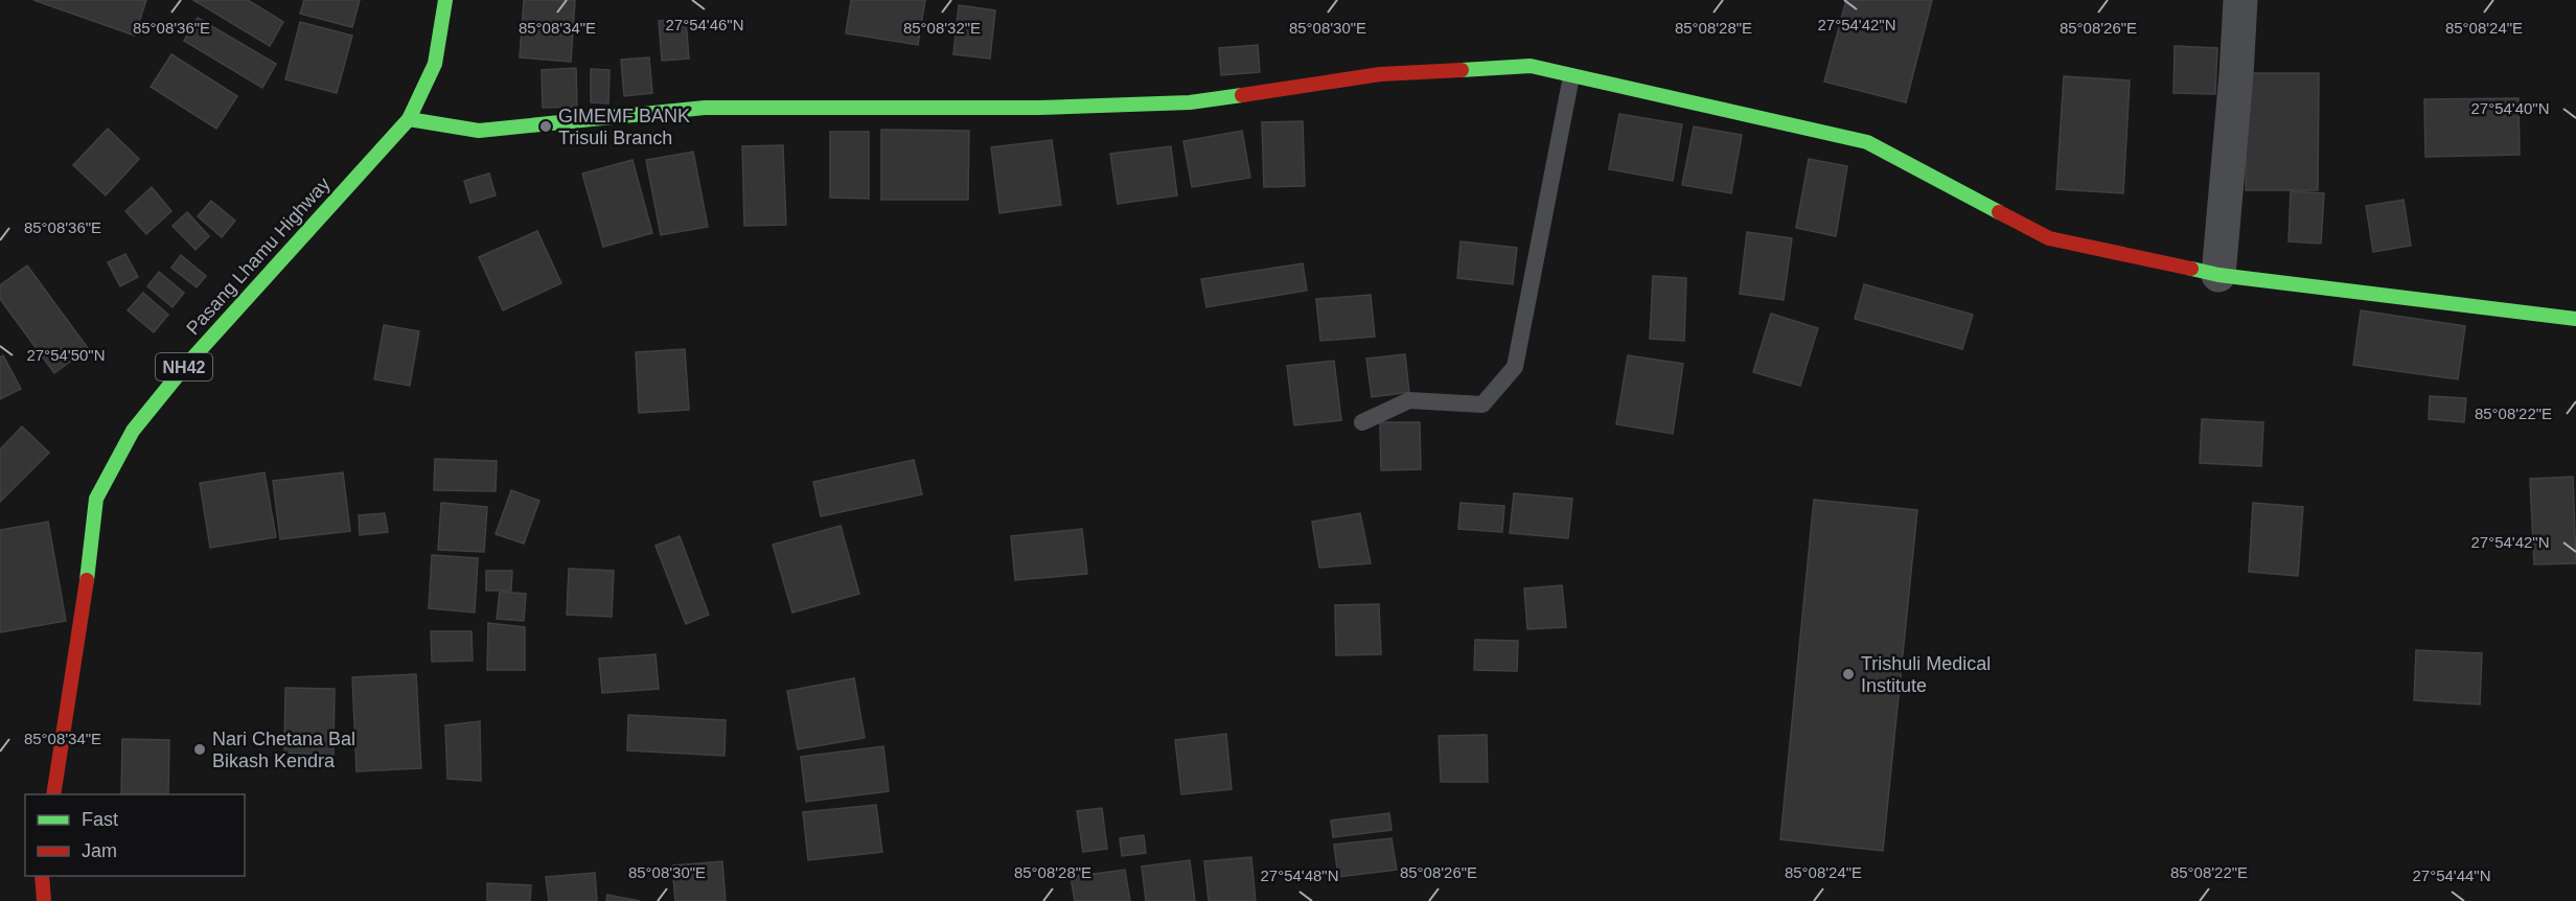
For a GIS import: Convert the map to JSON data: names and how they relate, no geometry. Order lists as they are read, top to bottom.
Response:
{
  "streets": {
    "street": ["Pasang Lhamu Highway", "NH42"]
  },
  "places": ["GIMEMF BANK Trisuli Branch", "Trishuli Medical Institute", "Nari Chetana Bal Bikash Kendra"],
  "legend": ["Fast", "Jam"],
  "coordinates": [
    "27°54'42\"N",
    "27°54'46\"N",
    "85°08'36\"E",
    "85°08'34\"E",
    "85°08'32\"E",
    "85°08'30\"E",
    "85°08'28\"E",
    "85°08'26\"E",
    "85°08'24\"E",
    "27°54'40\"N",
    "27°54'50\"N",
    "85°08'22\"E",
    "27°54'48\"N",
    "27°54'44\"N"
  ]
}
